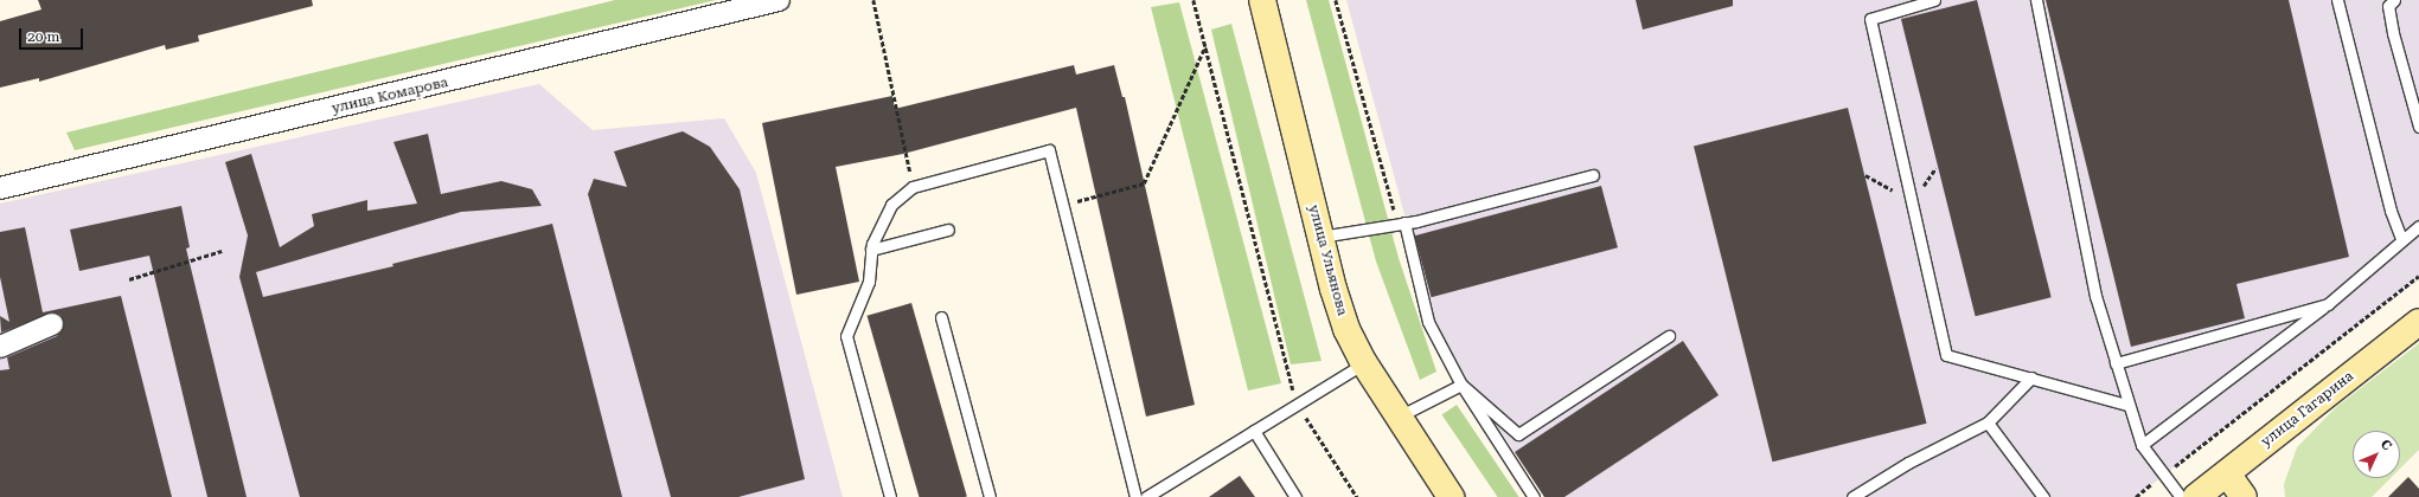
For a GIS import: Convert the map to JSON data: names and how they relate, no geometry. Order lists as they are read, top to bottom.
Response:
{
  "streets": {
    "main road": ["улица Ульянова", "улица Гагарина"],
    "street": ["улица Комарова"]
  },
  "scale_bar": "20 m",
  "north": "top right"
}
